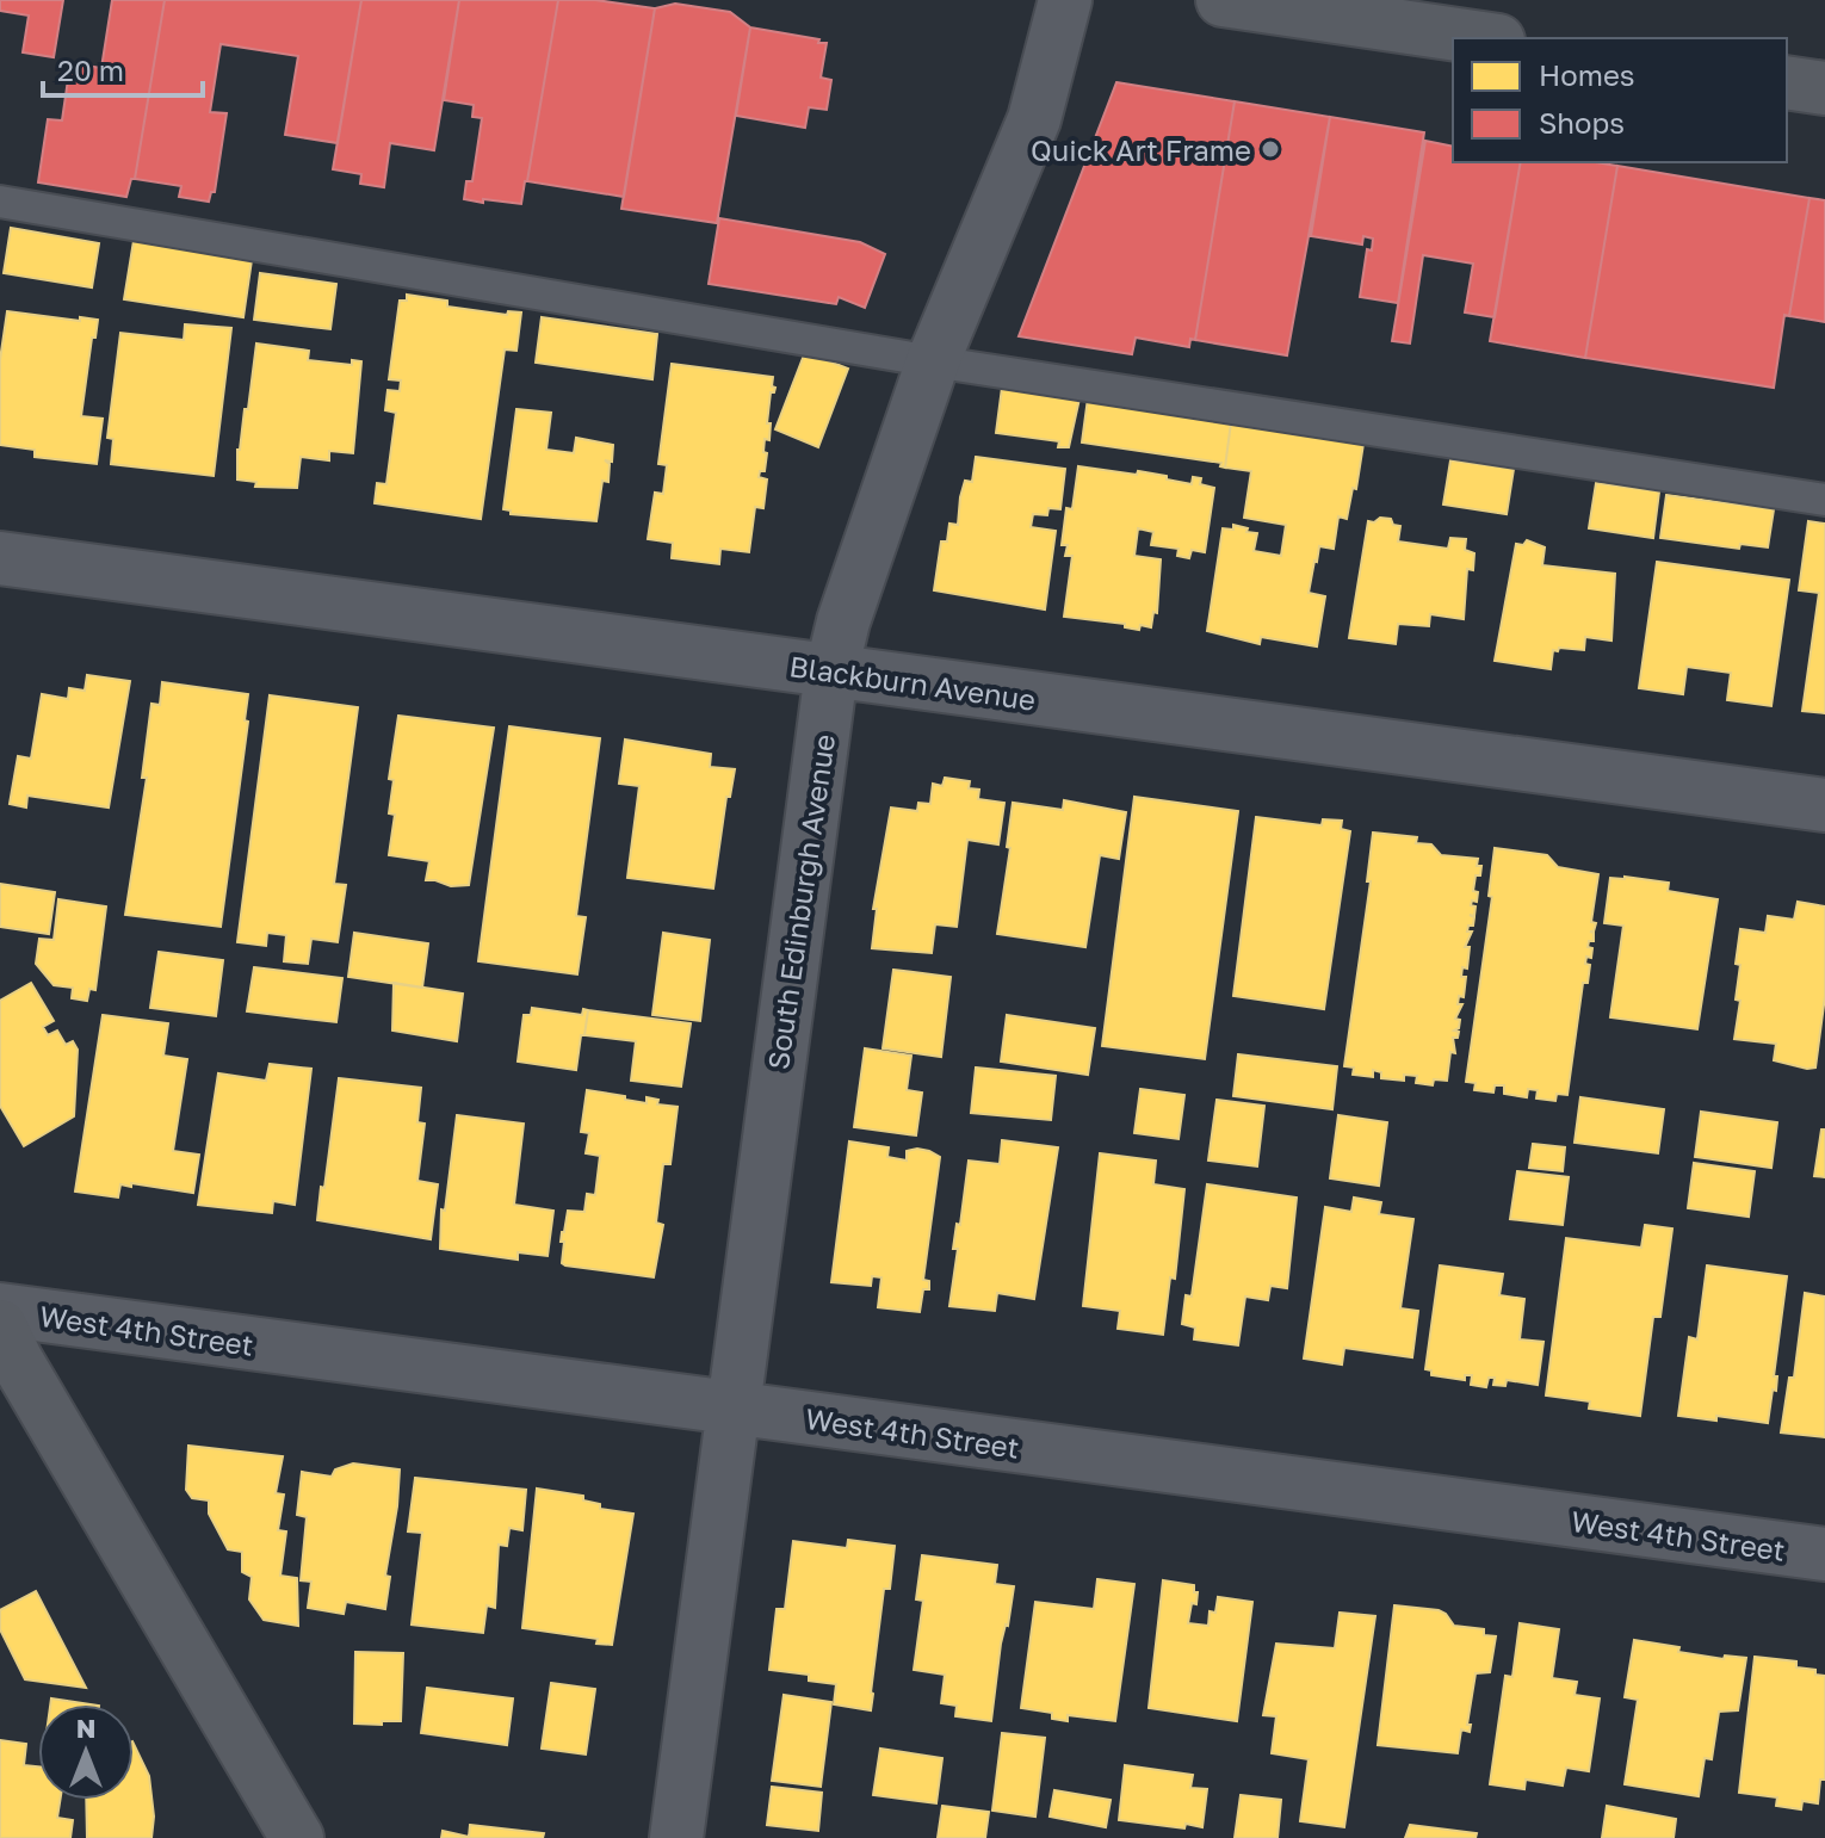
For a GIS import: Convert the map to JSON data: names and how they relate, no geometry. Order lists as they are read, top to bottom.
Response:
{
  "streets": {
    "street": ["Blackburn Avenue", "South Edinburgh Avenue", "West 4th Street"]
  },
  "crossings": [
    ["Blackburn Avenue", "South Edinburgh Avenue"],
    ["South Edinburgh Avenue", "West 4th Street"]
  ],
  "places": ["Quick Art Frame"],
  "legend": ["Homes", "Shops"],
  "scale_bar": "20 m",
  "north": "top"
}
